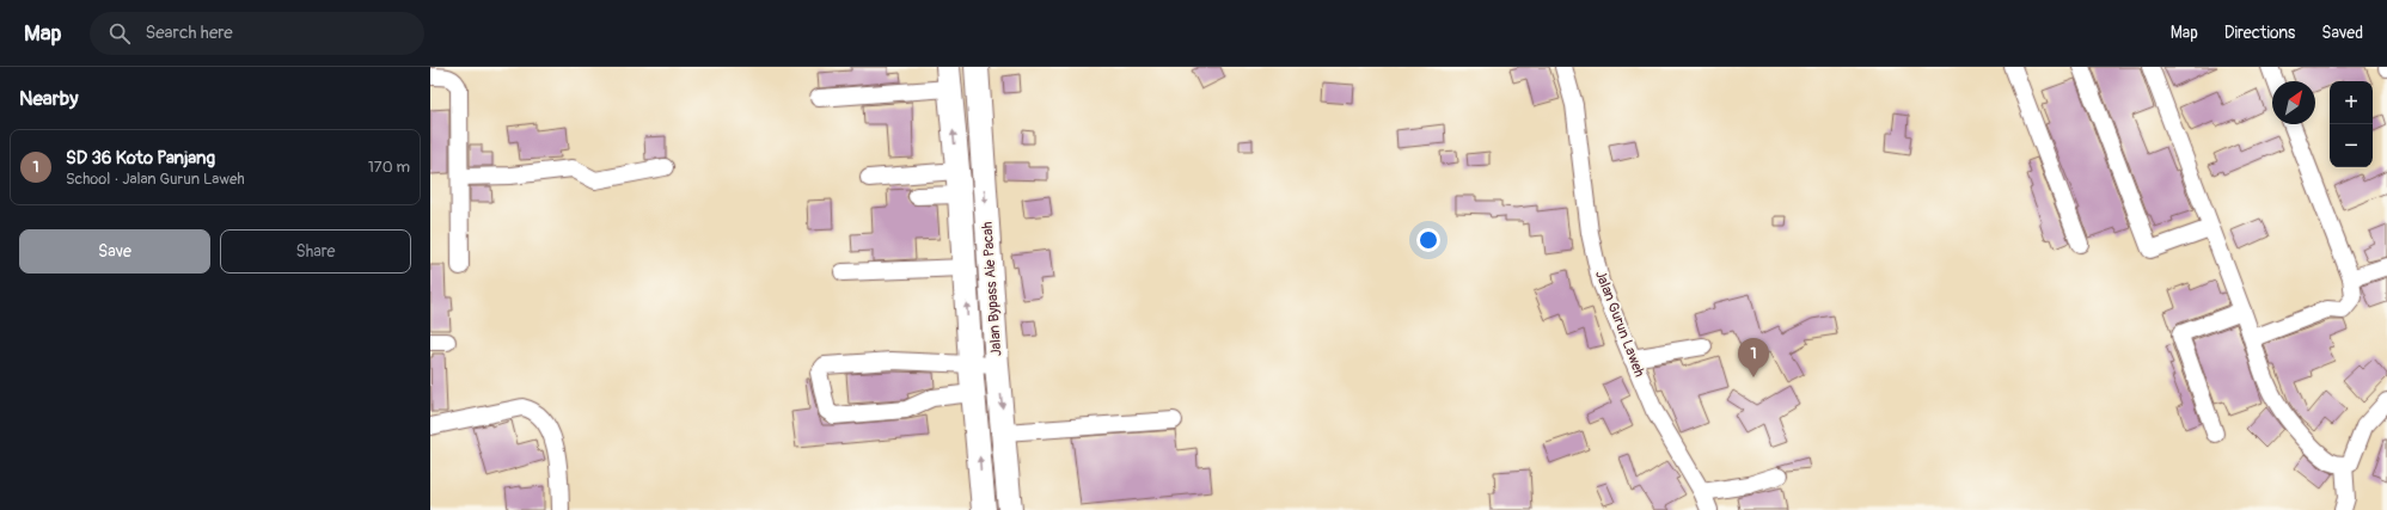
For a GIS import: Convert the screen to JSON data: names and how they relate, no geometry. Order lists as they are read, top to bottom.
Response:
{
  "streets": {
    "highway": ["Jalan Bypass Aie Pacah"],
    "street": ["Jalan Gurun Laweh"]
  },
  "north": "top right",
  "page": {
    "header": "Map",
    "search": "Search here",
    "nav": ["Map", "Directions", "Saved"],
    "heading": "Nearby",
    "map_buttons": ["+", "−"],
    "list": [
      {
        "mark": "1",
        "name": "SD 36 Koto Panjang",
        "note": "School · Jalan Gurun Laweh",
        "value": "170 m"
      }
    ],
    "buttons": ["Save", "Share"],
    "pins": "1"
  }
}
